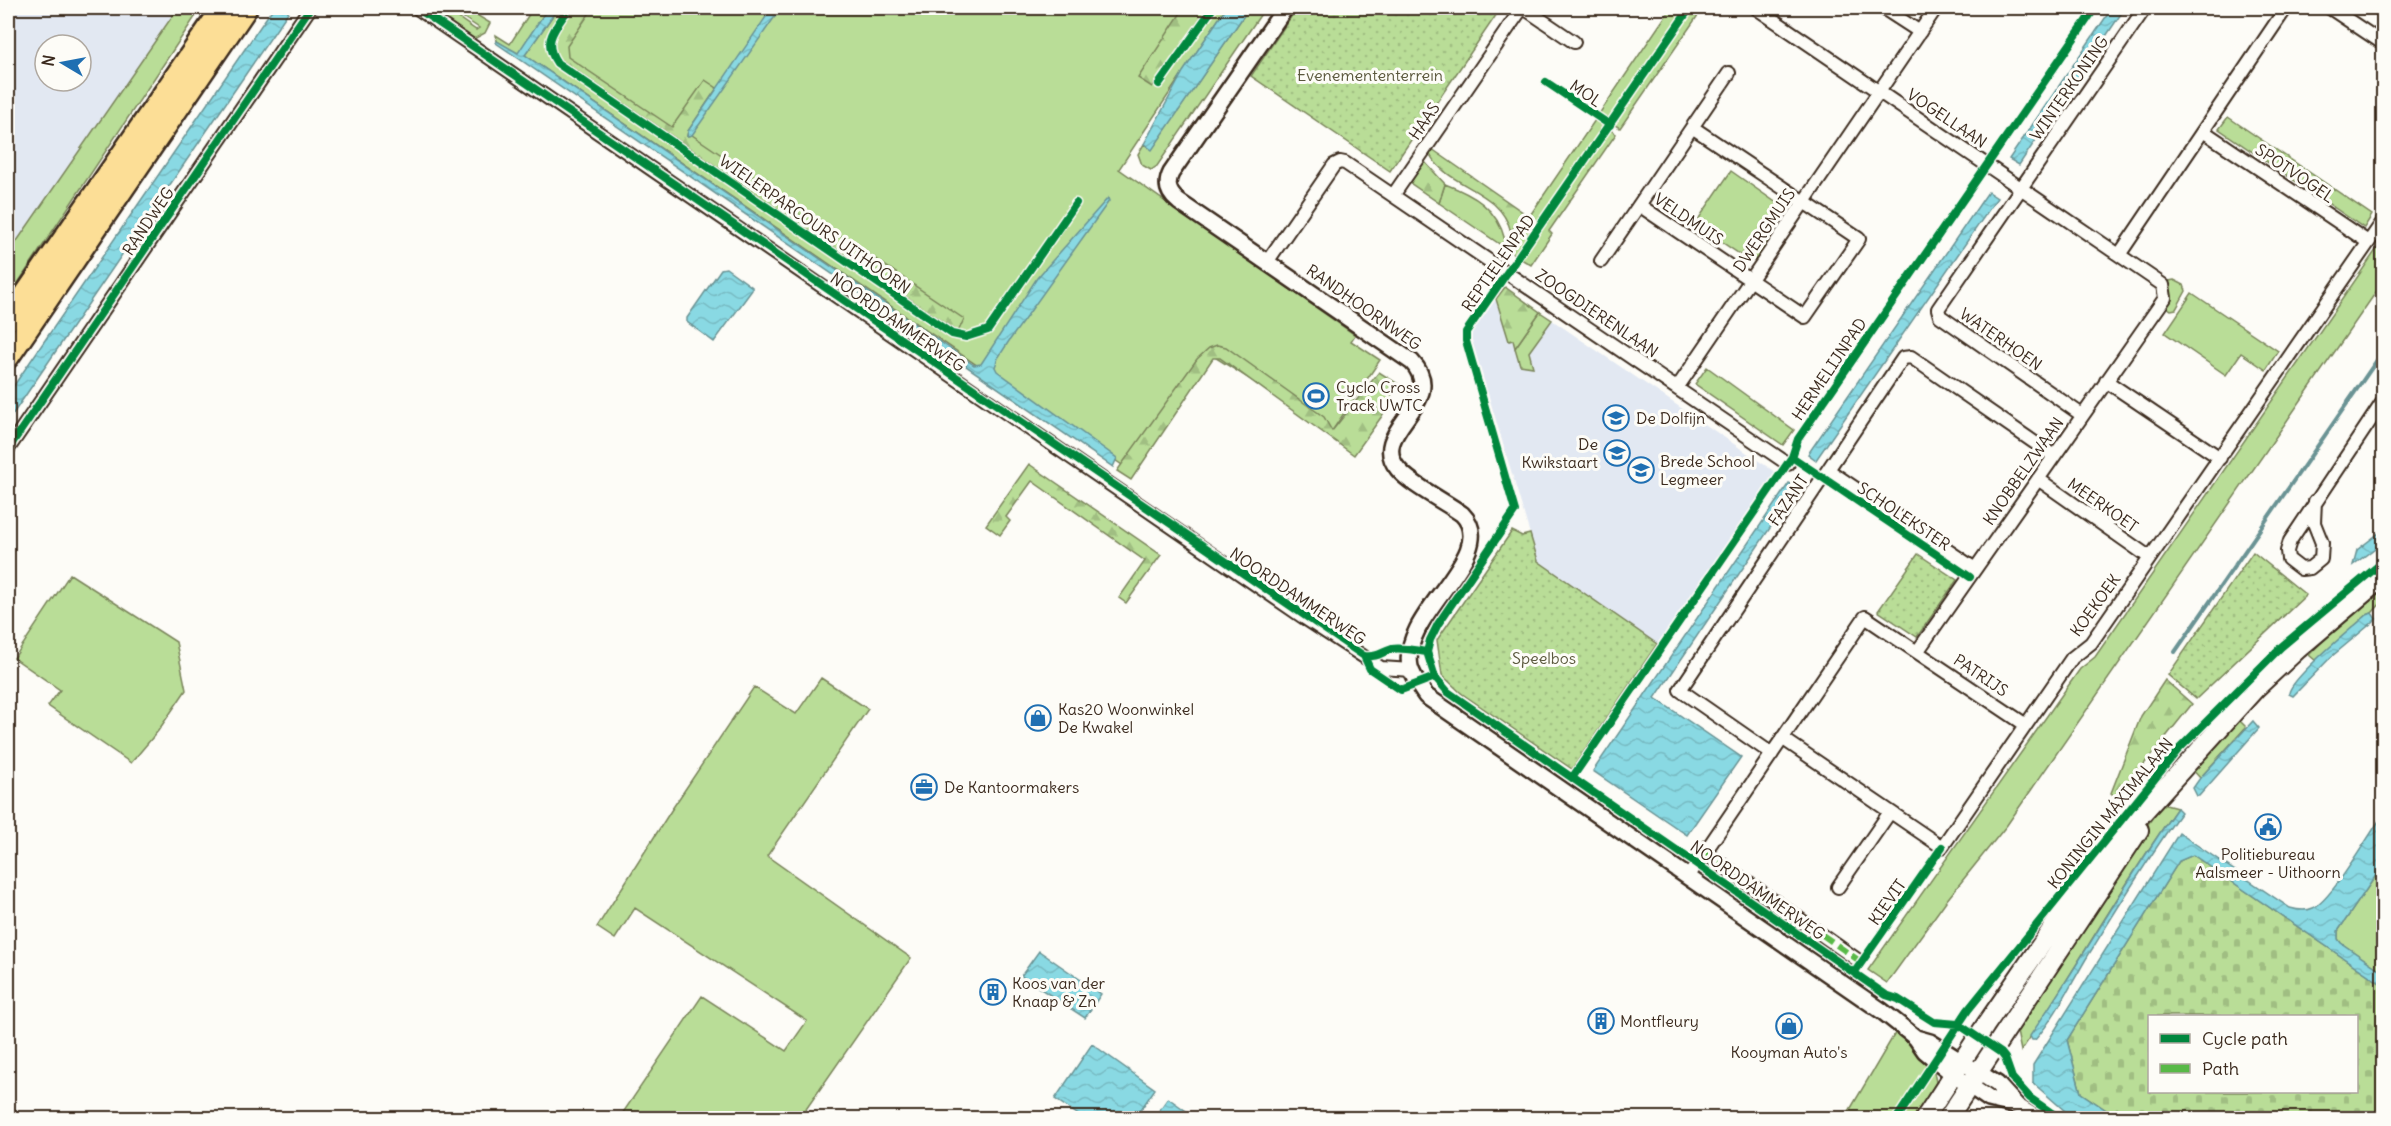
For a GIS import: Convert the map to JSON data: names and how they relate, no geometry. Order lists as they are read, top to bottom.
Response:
{
  "streets": {
    "main road": ["KONINGIN MÁXIMALAAN"],
    "street": [
      "WINTERKONING",
      "VOGELLAAN",
      "HAAS",
      "SPOTVOGEL",
      "VELDMUIS",
      "RANDWEG",
      "DWERGMUIS",
      "RANDHOORNWEG",
      "ZOOGDIERENLAAN",
      "NOORDDAMMERWEG",
      "WATERHOEN",
      "KNOBBELZWAAN",
      "FAZANT",
      "MEERKOET",
      "SCHOLEKSTER",
      "KOEKOEK",
      "PATRIJS"
    ],
    "cycle path": [
      "MOL",
      "WIELERPARCOURS UITHOORN",
      "REPTIELENPAD",
      "HERMELIJNPAD",
      "KIEVIT"
    ]
  },
  "crossings": [
    ["WINTERKONING", "VOGELLAAN"],
    ["WINTERKONING", "WATERHOEN"],
    ["VOGELLAAN", "DWERGMUIS"],
    ["VOGELLAAN", "WATERHOEN"],
    ["VOGELLAAN", "KNOBBELZWAAN"],
    ["HAAS", "ZOOGDIERENLAAN"],
    ["SPOTVOGEL", "KOEKOEK"],
    ["VELDMUIS", "DWERGMUIS"],
    ["DWERGMUIS", "ZOOGDIERENLAAN"],
    ["RANDHOORNWEG", "ZOOGDIERENLAAN"],
    ["RANDHOORNWEG", "NOORDDAMMERWEG"],
    ["NOORDDAMMERWEG", "KONINGIN MÁXIMALAAN"],
    ["WATERHOEN", "KNOBBELZWAAN"],
    ["KNOBBELZWAAN", "FAZANT"],
    ["KNOBBELZWAAN", "MEERKOET"],
    ["KNOBBELZWAAN", "SCHOLEKSTER"],
    ["KNOBBELZWAAN", "PATRIJS"],
    ["FAZANT", "SCHOLEKSTER"],
    ["MEERKOET", "KOEKOEK"],
    ["KOEKOEK", "PATRIJS"]
  ],
  "parks": ["Evenemententerrein", "Speelbos"],
  "places": {
    "sports": ["Cyclo Cross Track UWTC"],
    "school or university": ["De Dolfijn", "De Kwikstaart", "Brede School Legmeer"],
    "shop": ["Kas20 Woonwinkel De Kwakel", "Kooyman Auto's"],
    "office": ["De Kantoormakers"],
    "public building": ["Politiebureau Aalsmeer - Uithoorn"],
    "building": ["Koos van der Knaap & Zn", "Montfleury"]
  },
  "legend": ["Cycle path", "Path"],
  "north": "left"
}
